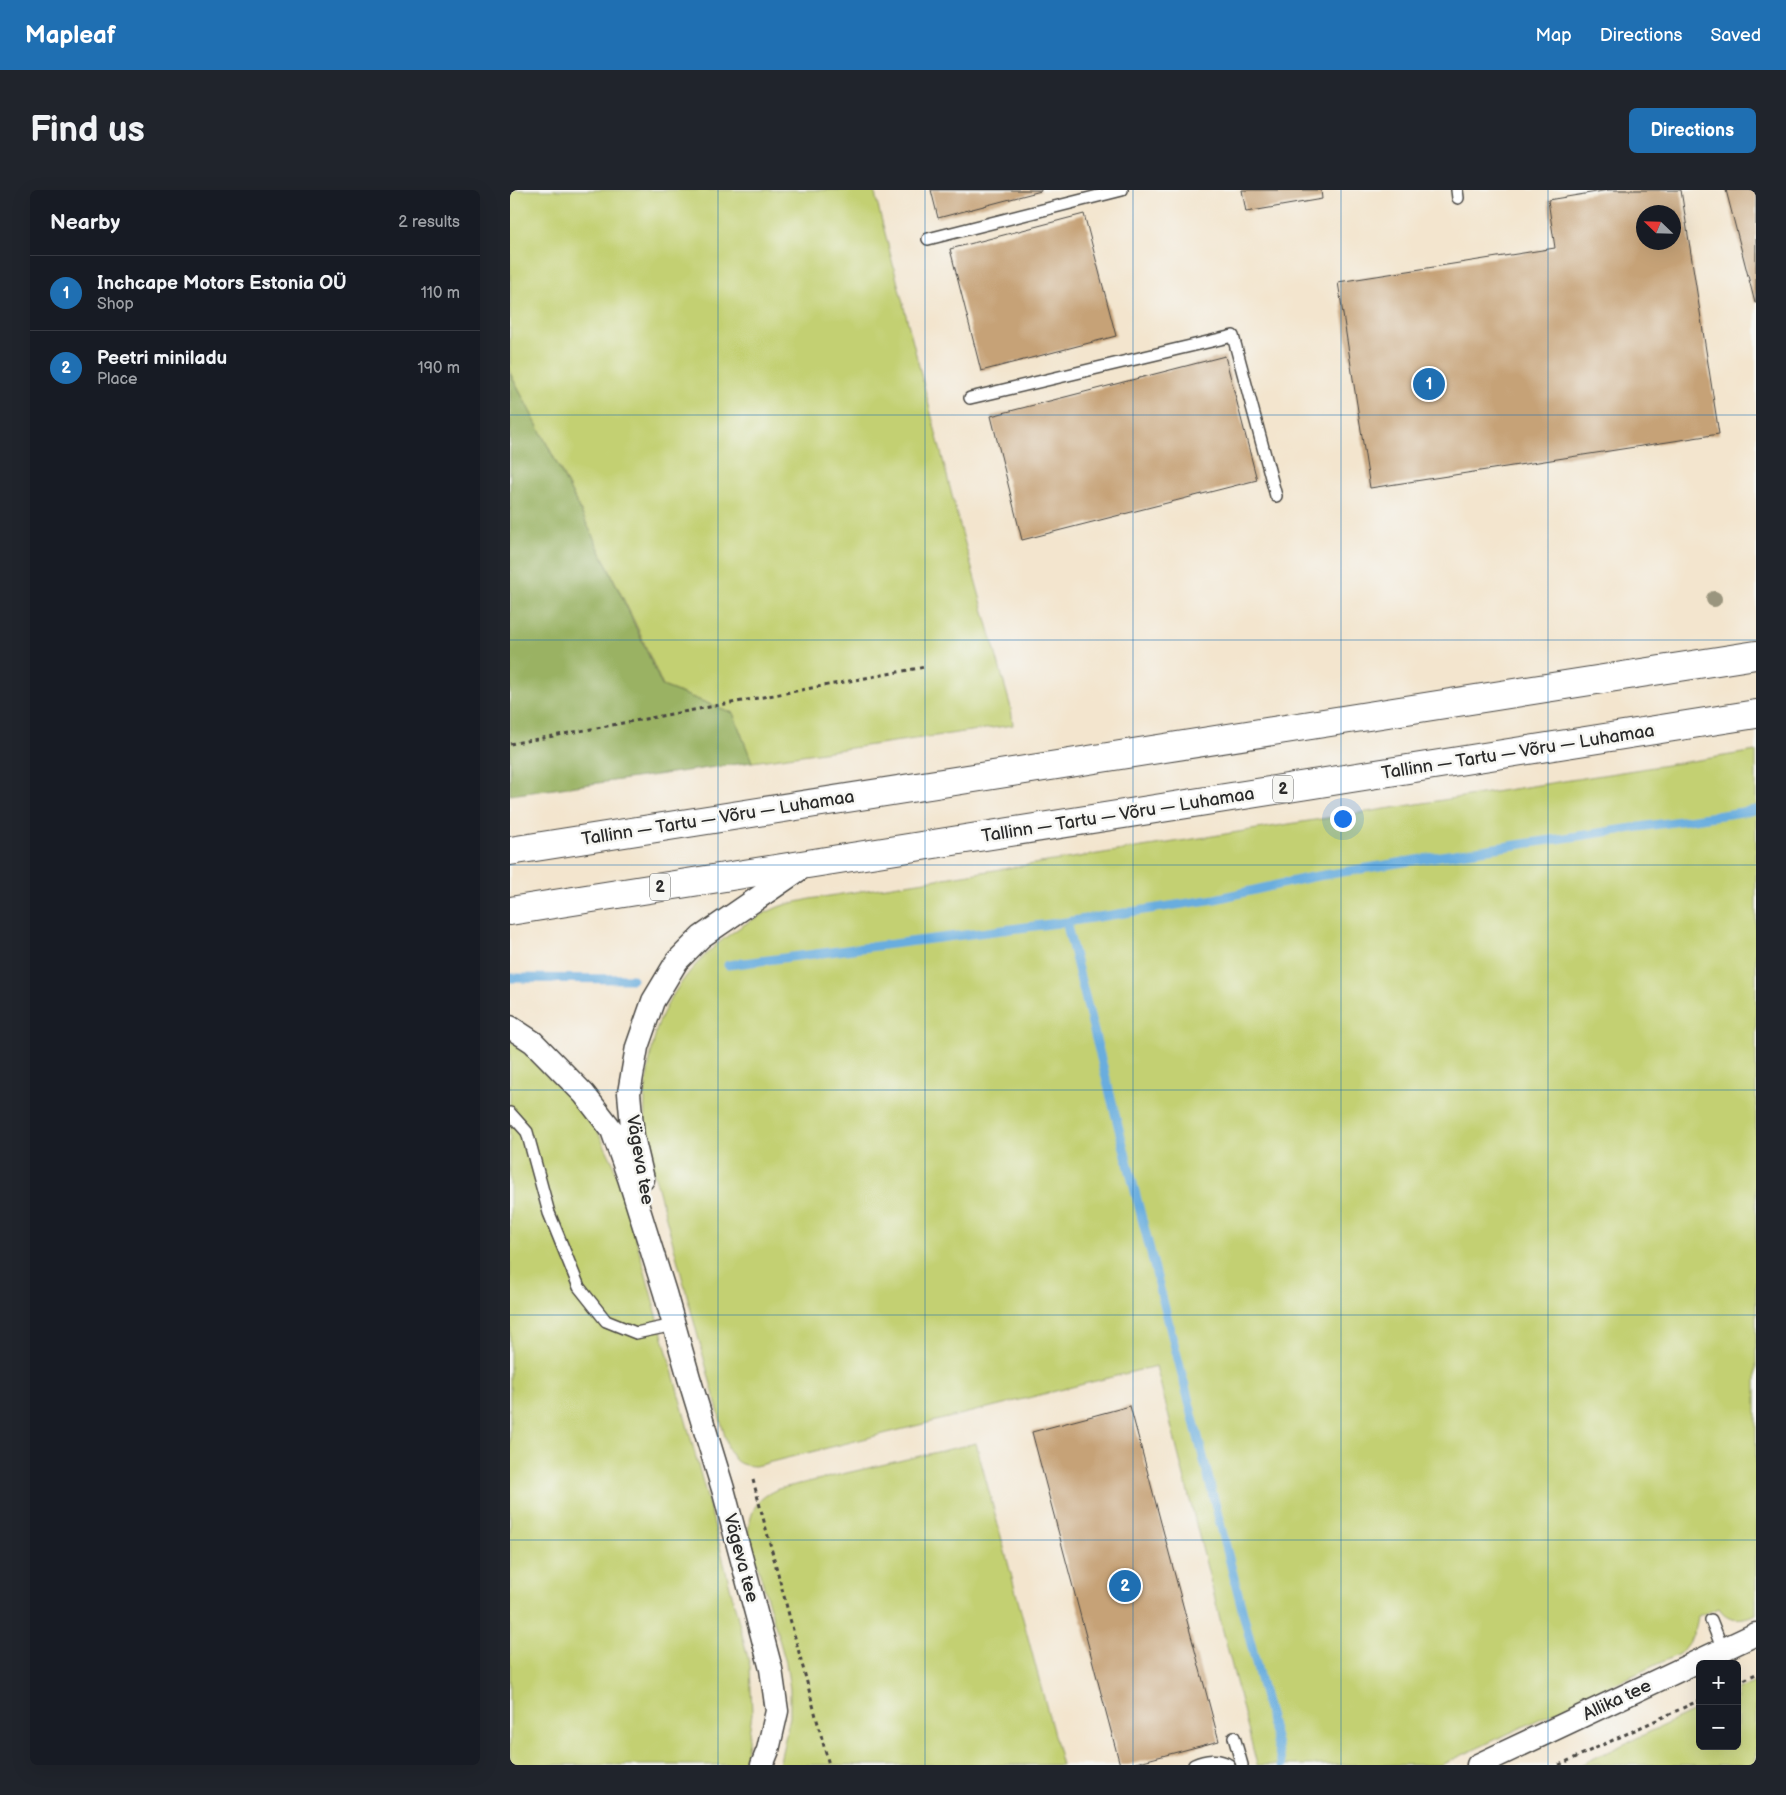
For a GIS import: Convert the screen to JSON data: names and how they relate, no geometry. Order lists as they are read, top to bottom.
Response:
{
  "streets": {
    "highway": ["Tallinn — Tartu — Võru — Luhamaa", "2"],
    "street": ["Vägeva tee", "Allika tee"]
  },
  "crossings": [
    ["Tallinn — Tartu — Võru — Luhamaa", "Vägeva tee"]
  ],
  "north": "top left",
  "page": {
    "header": "Mapleaf",
    "nav": ["Map", "Directions", "Saved"],
    "buttons": "Directions",
    "title": "Find us",
    "heading": ["Nearby", "2 results"],
    "list": [
      {
        "mark": "1",
        "name": "Inchcape Motors Estonia OÜ",
        "note": "Shop",
        "value": "110 m"
      },
      {
        "mark": "2",
        "name": "Peetri miniladu",
        "note": "Place",
        "value": "190 m"
      }
    ],
    "pins": ["1", "2"],
    "map_buttons": ["+", "−"]
  }
}
